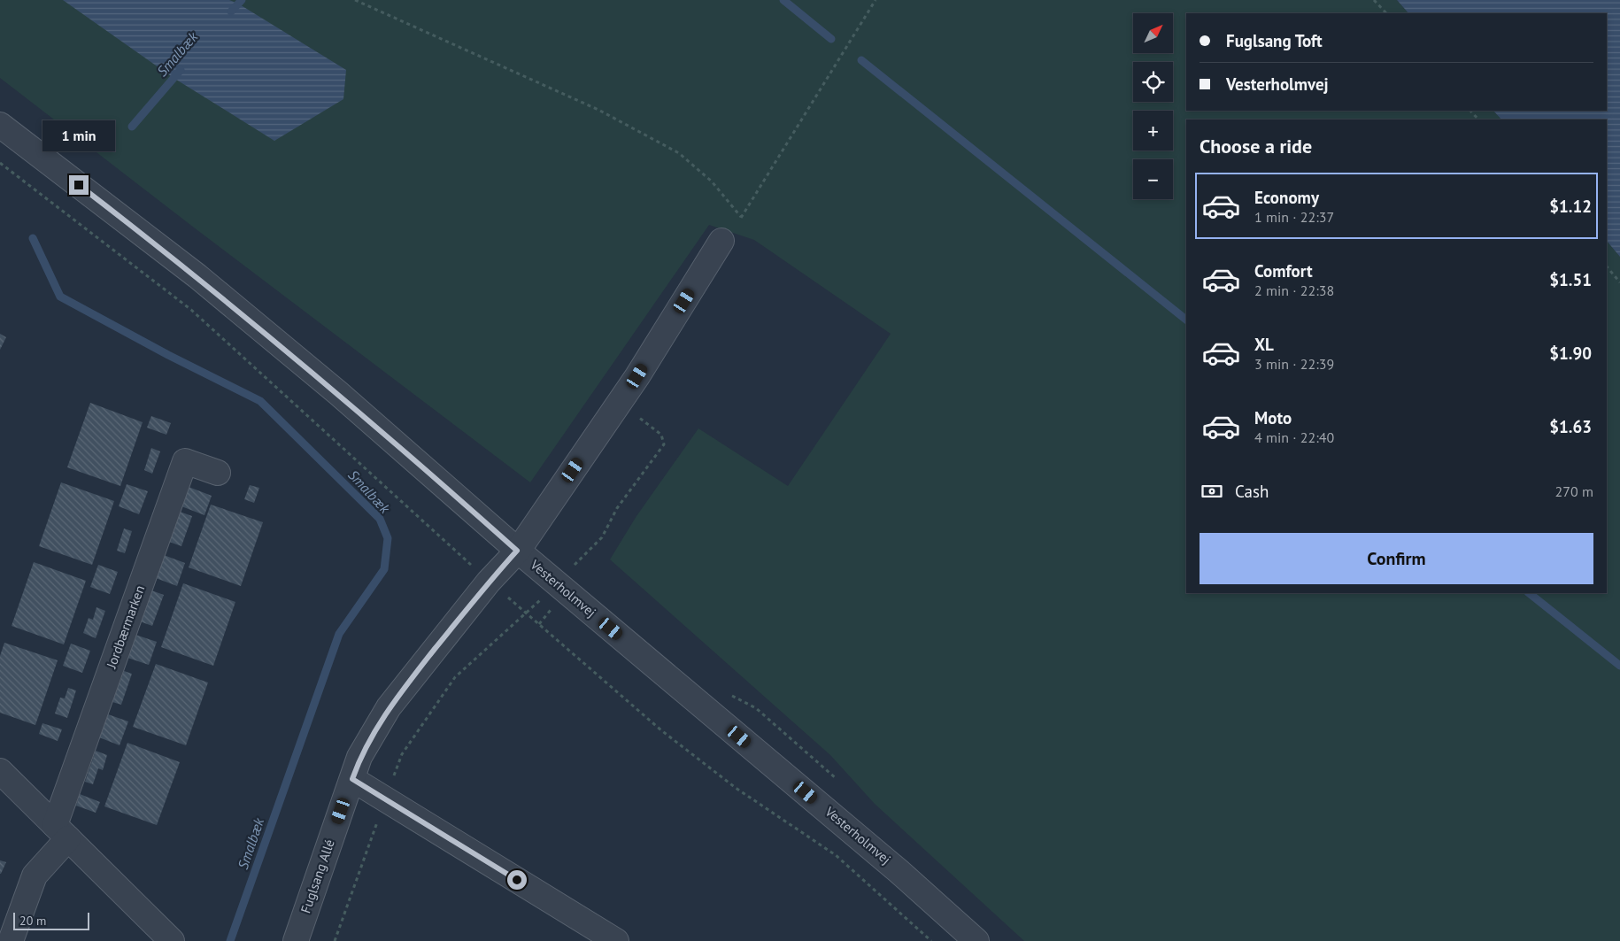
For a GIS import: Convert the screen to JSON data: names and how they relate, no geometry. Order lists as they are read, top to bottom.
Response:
{
  "streets": {
    "street": ["Vesterholmvej", "Jordbærmarken", "Fuglsang Allé"]
  },
  "crossings": [
    ["Vesterholmvej", "Fuglsang Allé"]
  ],
  "water": ["Smalbæk"],
  "scale_bar": "20 m",
  "north": "top right",
  "page": {
    "map_buttons": ["+", "−"],
    "banner": ["Fuglsang Toft", "Vesterholmvej"],
    "heading": "Choose a ride",
    "bubble": "1 min",
    "list": [
      {
        "name": "Economy",
        "note": "1 min · 22:37",
        "value": "$1.12"
      },
      {
        "name": "Comfort",
        "note": "2 min · 22:38",
        "value": "$1.51"
      },
      {
        "name": "XL",
        "note": "3 min · 22:39",
        "value": "$1.90"
      },
      {
        "name": "Moto",
        "note": "4 min · 22:40",
        "value": "$1.63"
      }
    ],
    "pay": ["Cash", "270 m"],
    "buttons": "Confirm",
    "scale": "20 m"
  }
}
